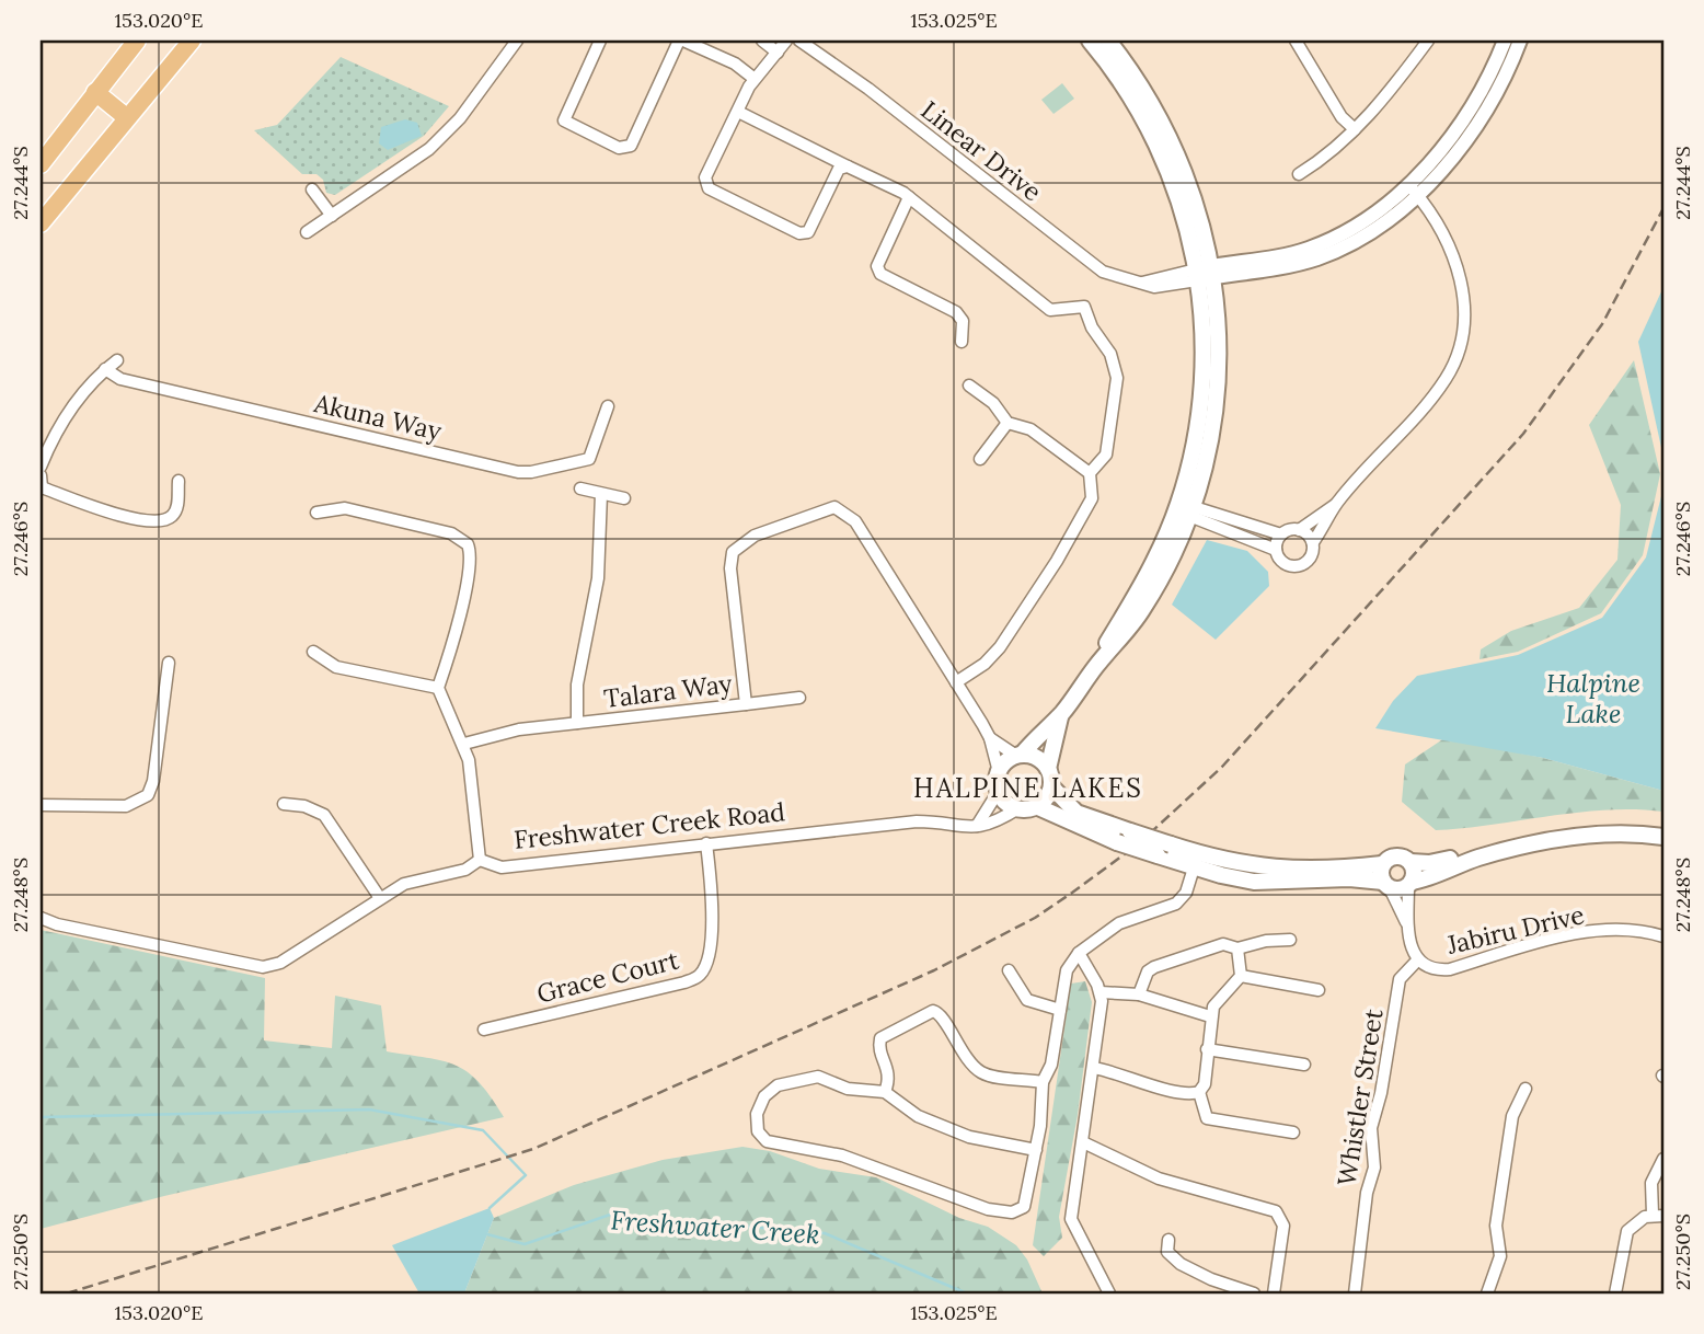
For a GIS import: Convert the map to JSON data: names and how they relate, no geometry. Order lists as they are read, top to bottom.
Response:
{
  "streets": {
    "street": [
      "Linear Drive",
      "Akuna Way",
      "Talara Way",
      "Freshwater Creek Road",
      "Jabiru Drive",
      "Grace Court",
      "Whistler Street"
    ]
  },
  "crossings": [
    ["Talara Way", "Freshwater Creek Road"],
    ["Freshwater Creek Road", "Grace Court"],
    ["Jabiru Drive", "Whistler Street"]
  ],
  "districts": ["HALPINE LAKES"],
  "water": ["Halpine Lake", "Freshwater Creek"],
  "coordinates": [
    "153.020°E",
    "153.025°E",
    "27.244°S",
    "27.246°S",
    "27.248°S",
    "27.250°S"
  ]
}
